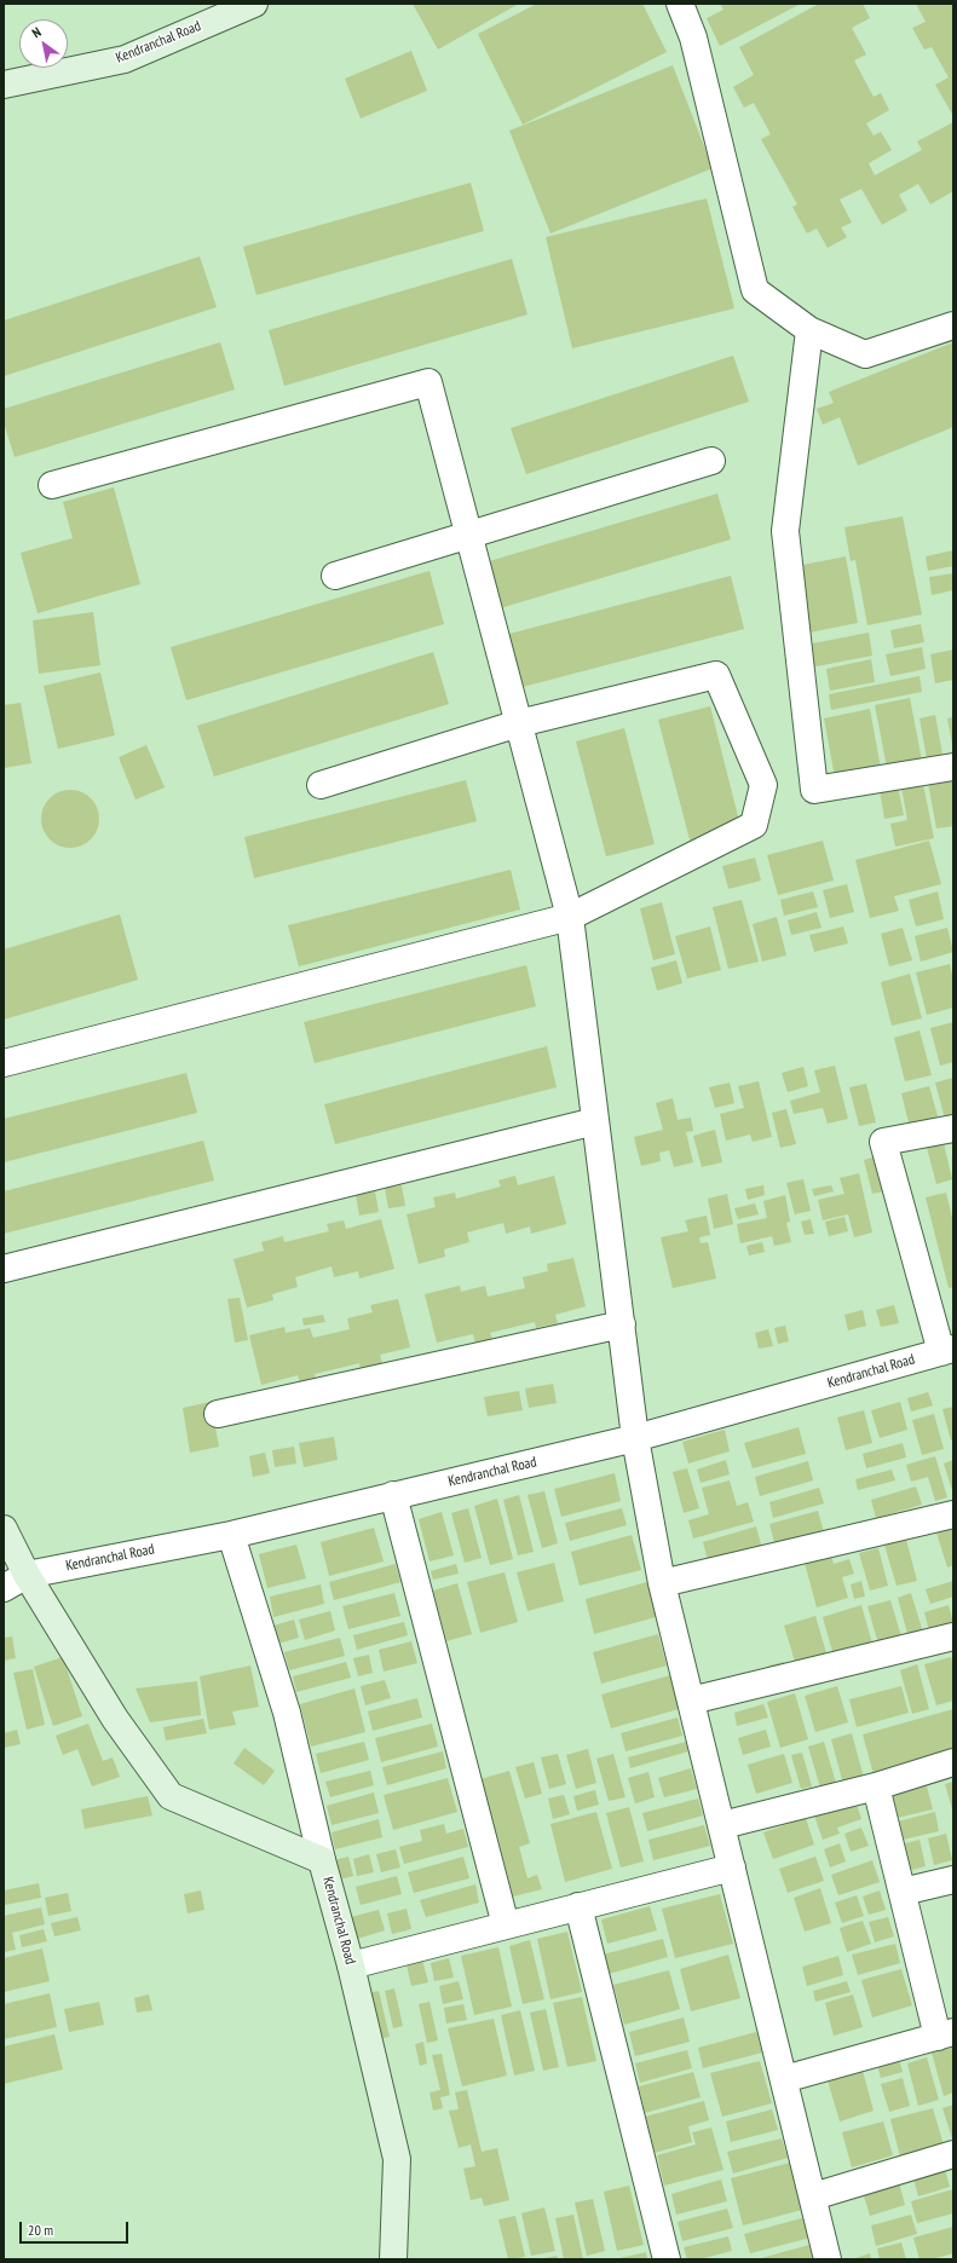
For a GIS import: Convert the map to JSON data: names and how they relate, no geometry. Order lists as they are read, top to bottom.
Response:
{
  "streets": {
    "street": ["Kendranchal Road"]
  },
  "scale_bar": "20 m",
  "north": "top left"
}
